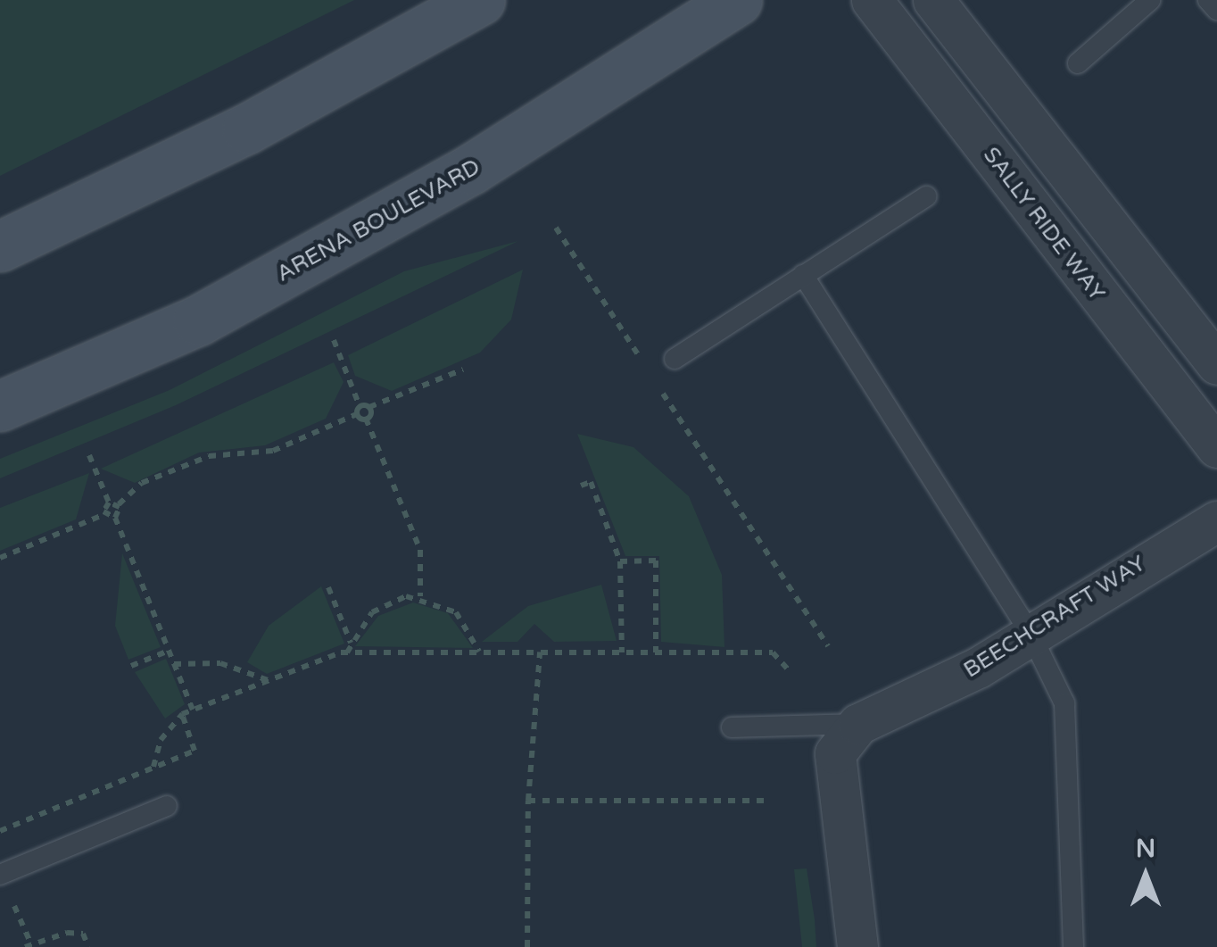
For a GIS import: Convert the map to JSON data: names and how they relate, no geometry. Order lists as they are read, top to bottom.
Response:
{
  "streets": {
    "main road": ["ARENA BOULEVARD"],
    "street": ["SALLY RIDE WAY", "BEECHCRAFT WAY"]
  },
  "north": "top"
}
